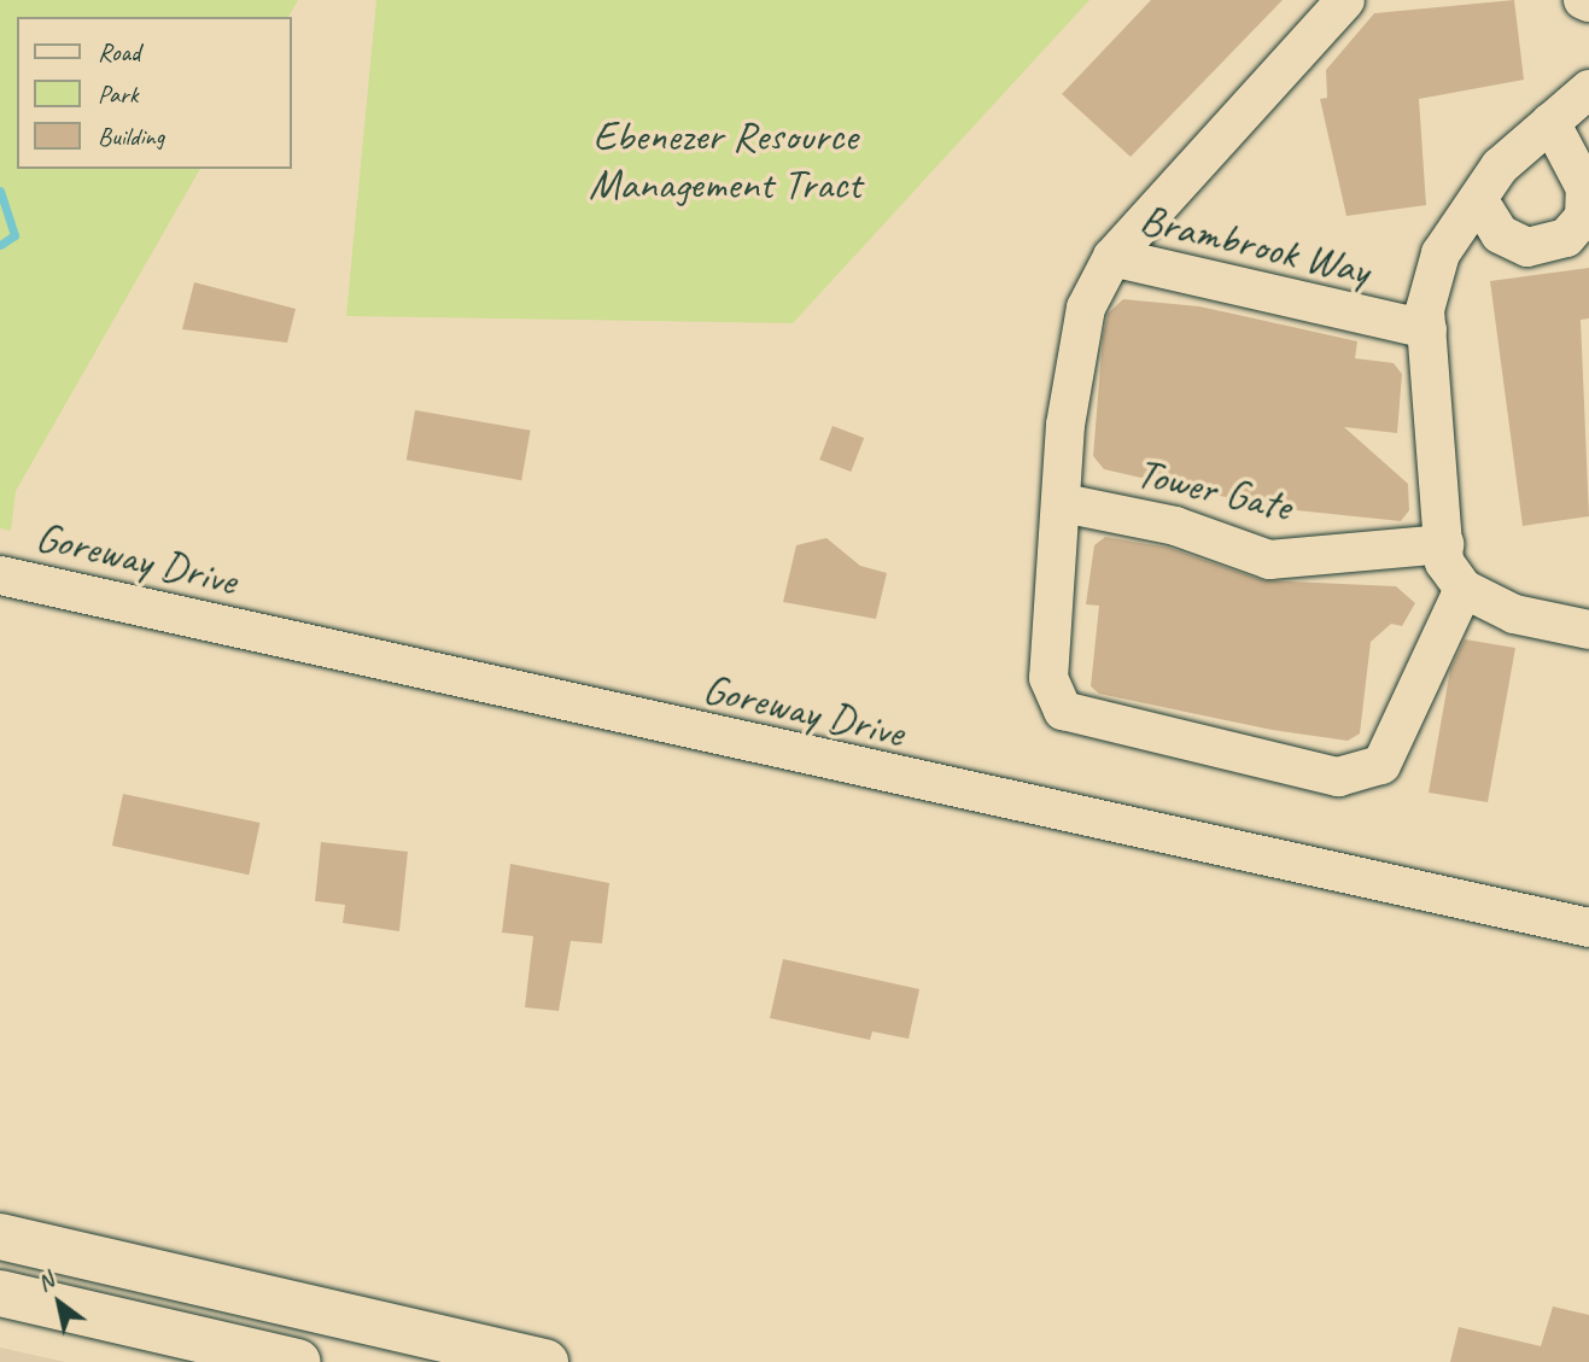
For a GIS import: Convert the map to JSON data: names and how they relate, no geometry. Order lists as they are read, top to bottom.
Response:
{
  "streets": {
    "street": ["Brambrook Way", "Tower Gate", "Goreway Drive"]
  },
  "crossings": [
    ["Brambrook Way", "Tower Gate"]
  ],
  "parks": ["Ebenezer Resource Management Tract"],
  "legend": ["Road", "Park", "Building"],
  "north": "top left"
}
